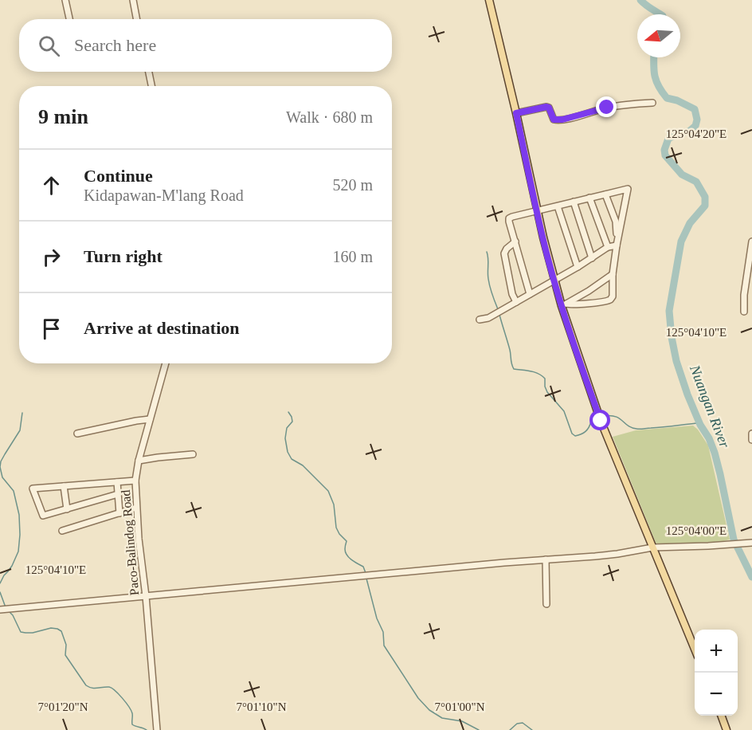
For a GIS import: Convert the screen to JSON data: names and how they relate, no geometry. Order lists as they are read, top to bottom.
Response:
{
  "streets": {
    "street": ["Paco-Balindog Road"]
  },
  "water": ["Nuangan River"],
  "north": "left",
  "page": {
    "search": "Search here",
    "heading": ["9 min", "Walk · 680 m"],
    "list": [
      ["Continue", "Kidapawan-M'lang Road", "520 m"],
      ["Turn right", "160 m"],
      "Arrive at destination"
    ],
    "map_buttons": ["+", "−"]
  },
  "coordinates": [
    "125°04'20\"E",
    "125°04'10\"E",
    "125°04'00\"E",
    "7°01'20\"N",
    "7°01'10\"N",
    "7°01'00\"N"
  ]
}
